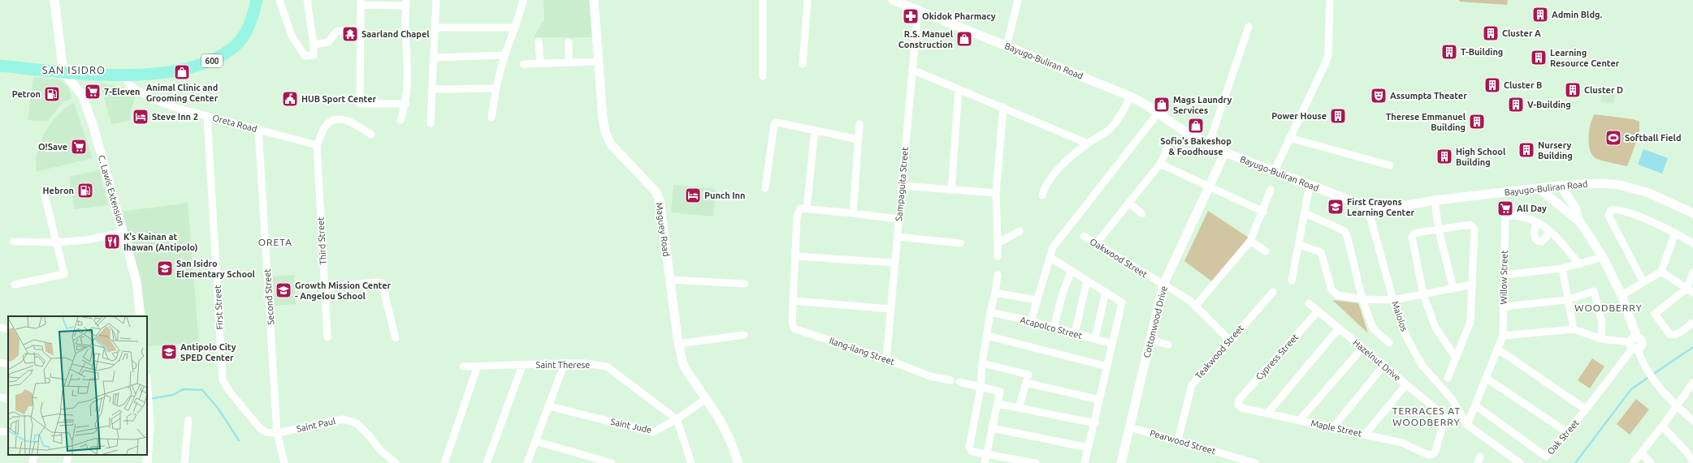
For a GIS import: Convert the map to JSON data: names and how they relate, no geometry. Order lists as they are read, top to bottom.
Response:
{
  "streets": {
    "main road": ["600"],
    "street": [
      "Bayugo-Buliran Road",
      "Oreta Road",
      "Sampaguita Street",
      "C. Lawis Extension",
      "Maguey Road",
      "Third Street",
      "Oakwood Street",
      "Willow Street",
      "Second Street",
      "First Street",
      "Malolos",
      "Cottonwood Drive",
      "Acapolco Street",
      "Ilang-ilang Street",
      "Teakwood Street",
      "Cypress Street",
      "Hazelnut Drive",
      "Saint Therese",
      "Saint Paul",
      "Saint Jude",
      "Maple Street",
      "Oak Street",
      "Pearwood Street"
    ]
  },
  "crossings": [
    ["600", "Oreta Road"],
    ["600", "C. Lawis Extension"],
    ["Bayugo-Buliran Road", "Sampaguita Street"],
    ["Bayugo-Buliran Road", "Malolos"],
    ["Bayugo-Buliran Road", "Cottonwood Drive"],
    ["Oreta Road", "Third Street"],
    ["Oreta Road", "Second Street"],
    ["Oreta Road", "First Street"],
    ["Sampaguita Street", "Ilang-ilang Street"],
    ["Maguey Road", "Saint Jude"],
    ["Oakwood Street", "Cottonwood Drive"],
    ["Oakwood Street", "Teakwood Street"],
    ["Willow Street", "Malolos"],
    ["Willow Street", "Oak Street"],
    ["Second Street", "First Street"],
    ["Second Street", "Saint Paul"],
    ["First Street", "Saint Paul"],
    ["Cottonwood Drive", "Pearwood Street"],
    ["Teakwood Street", "Pearwood Street"],
    ["Cypress Street", "Hazelnut Drive"],
    ["Cypress Street", "Maple Street"],
    ["Hazelnut Drive", "Maple Street"],
    ["Saint Therese", "Saint Jude"]
  ],
  "districts": [
    "SAN ISIDRO",
    "ORETA",
    "WOODBERRY",
    "TERRACES AT WOODBERRY"
  ],
  "places": {
    "building": [
      "Admin Bldg.",
      "Cluster A",
      "T-Building",
      "Learning Resource Center",
      "Cluster B",
      "Cluster D",
      "V-Building",
      "Power House",
      "Therese Emmanuel Building",
      "Nursery Building",
      "High School Building"
    ],
    "pharmacy": ["Okidok Pharmacy"],
    "temple": ["Saarland Chapel"],
    "shop": [
      "R.S. Manuel Construction",
      "Animal Clinic and Grooming Center",
      "Mags Laundry Services",
      "Sofio's Bakeshop & Foodhouse"
    ],
    "supermarket": ["7-Eleven", "O!Save", "All Day"],
    "fuel station": ["Petron", "Hebron"],
    "theatre": ["Assumpta Theater"],
    "public building": ["HUB Sport Center"],
    "hotel": ["Steve Inn 2", "Punch Inn"],
    "sports": ["Softball Field"],
    "school or university": [
      "First Crayons Learning Center",
      "San Isidro Elementary School",
      "Growth Mission Center - Angelou School",
      "Antipolo City SPED Center"
    ],
    "restaurant": ["K's Kainan at Ihawan (Antipolo)"]
  }
}
